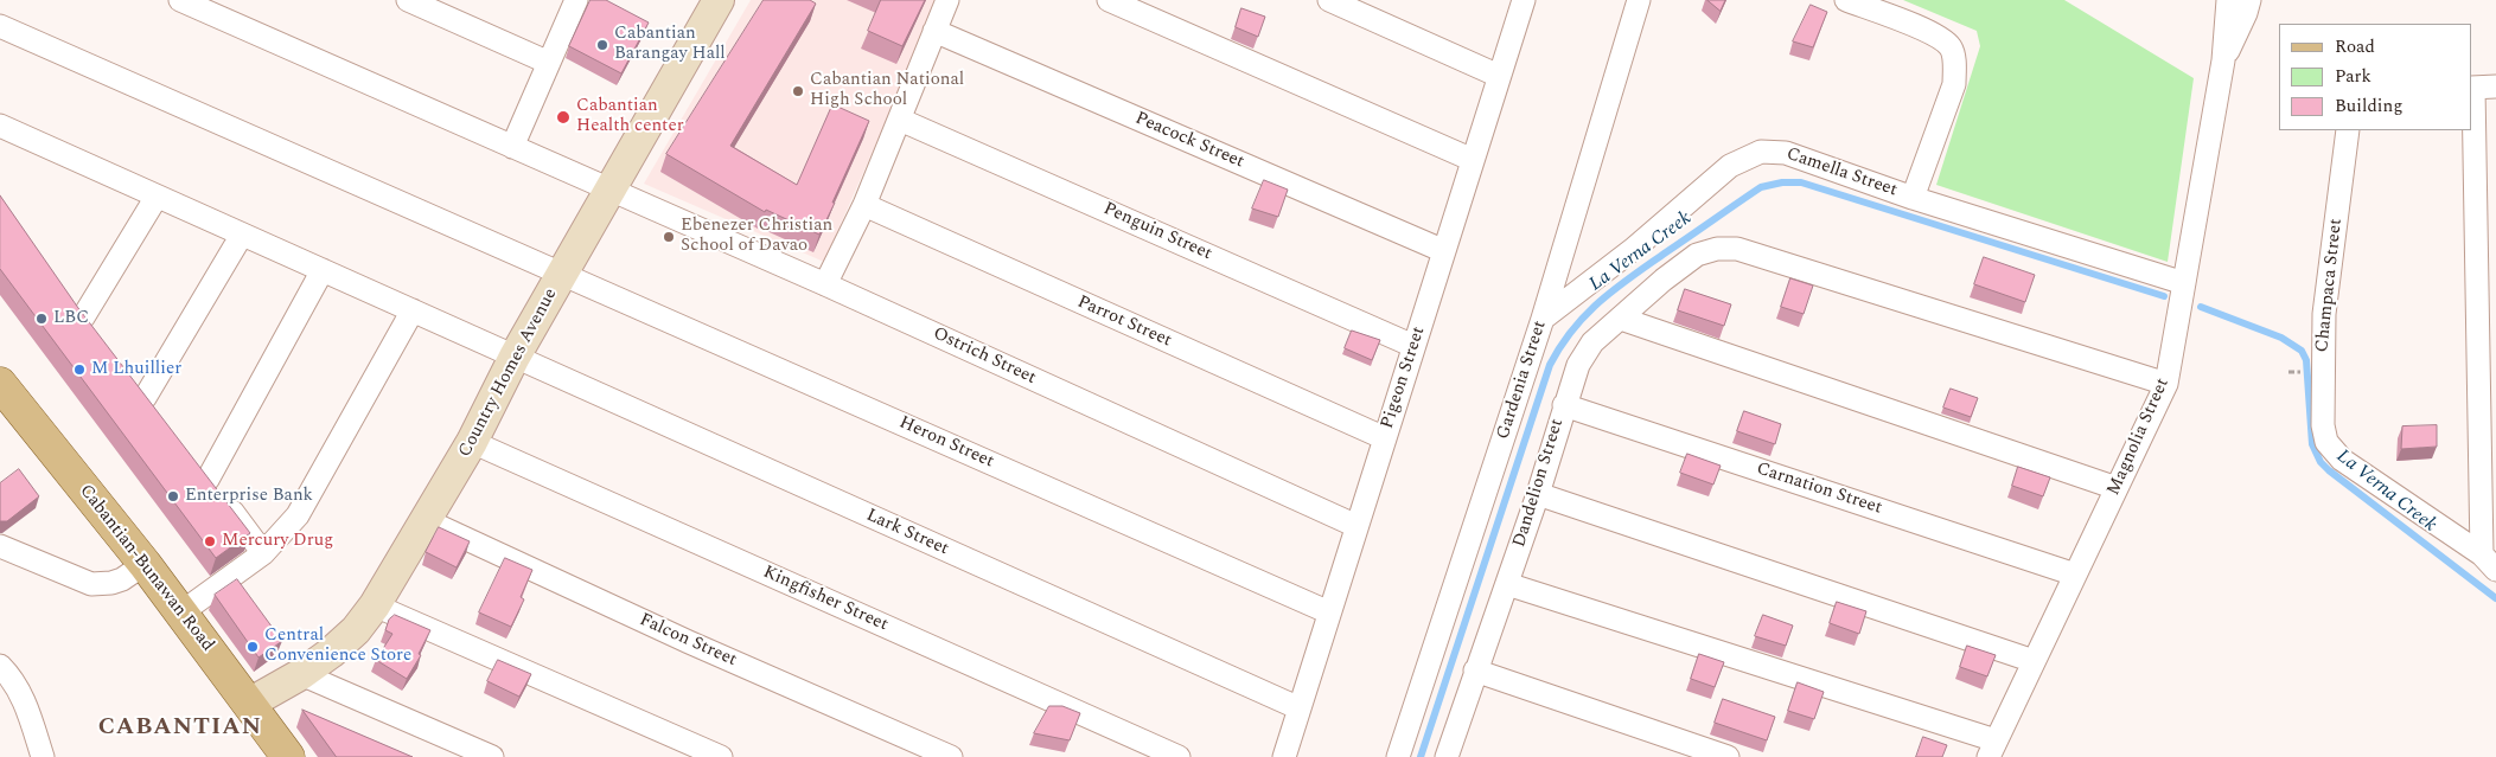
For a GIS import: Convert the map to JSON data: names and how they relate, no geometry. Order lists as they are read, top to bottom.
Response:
{
  "streets": {
    "main road": ["Country Homes Avenue", "Cabantian-Bunawan Road"],
    "street": [
      "Peacock Street",
      "Camella Street",
      "Penguin Street",
      "Champaca Street",
      "Parrot Street",
      "Ostrich Street",
      "Pigeon Street",
      "Gardenia Street",
      "Magnolia Street",
      "Heron Street",
      "Dandelion Street",
      "Carnation Street",
      "Lark Street",
      "Kingfisher Street",
      "Falcon Street"
    ]
  },
  "crossings": [
    ["Peacock Street", "Pigeon Street"],
    ["Camella Street", "Gardenia Street"],
    ["Camella Street", "Magnolia Street"],
    ["Penguin Street", "Pigeon Street"],
    ["Parrot Street", "Pigeon Street"],
    ["Ostrich Street", "Country Homes Avenue"],
    ["Ostrich Street", "Pigeon Street"],
    ["Country Homes Avenue", "Heron Street"],
    ["Country Homes Avenue", "Lark Street"],
    ["Country Homes Avenue", "Cabantian-Bunawan Road"],
    ["Country Homes Avenue", "Kingfisher Street"],
    ["Country Homes Avenue", "Falcon Street"],
    ["Pigeon Street", "Heron Street"],
    ["Pigeon Street", "Lark Street"],
    ["Magnolia Street", "Dandelion Street"],
    ["Magnolia Street", "Carnation Street"],
    ["Dandelion Street", "Carnation Street"]
  ],
  "districts": ["CABANTIAN"],
  "water": ["La Verna Creek"],
  "places": [
    "Cabantian Barangay Hall",
    "Cabantian National High School",
    "Cabantian Health center",
    "Ebenezer Christian School of Davao",
    "LBC",
    "M Lhuillier",
    "Enterprise Bank",
    "Mercury Drug",
    "Central Convenience Store"
  ],
  "legend": ["Road", "Park", "Building"]
}
